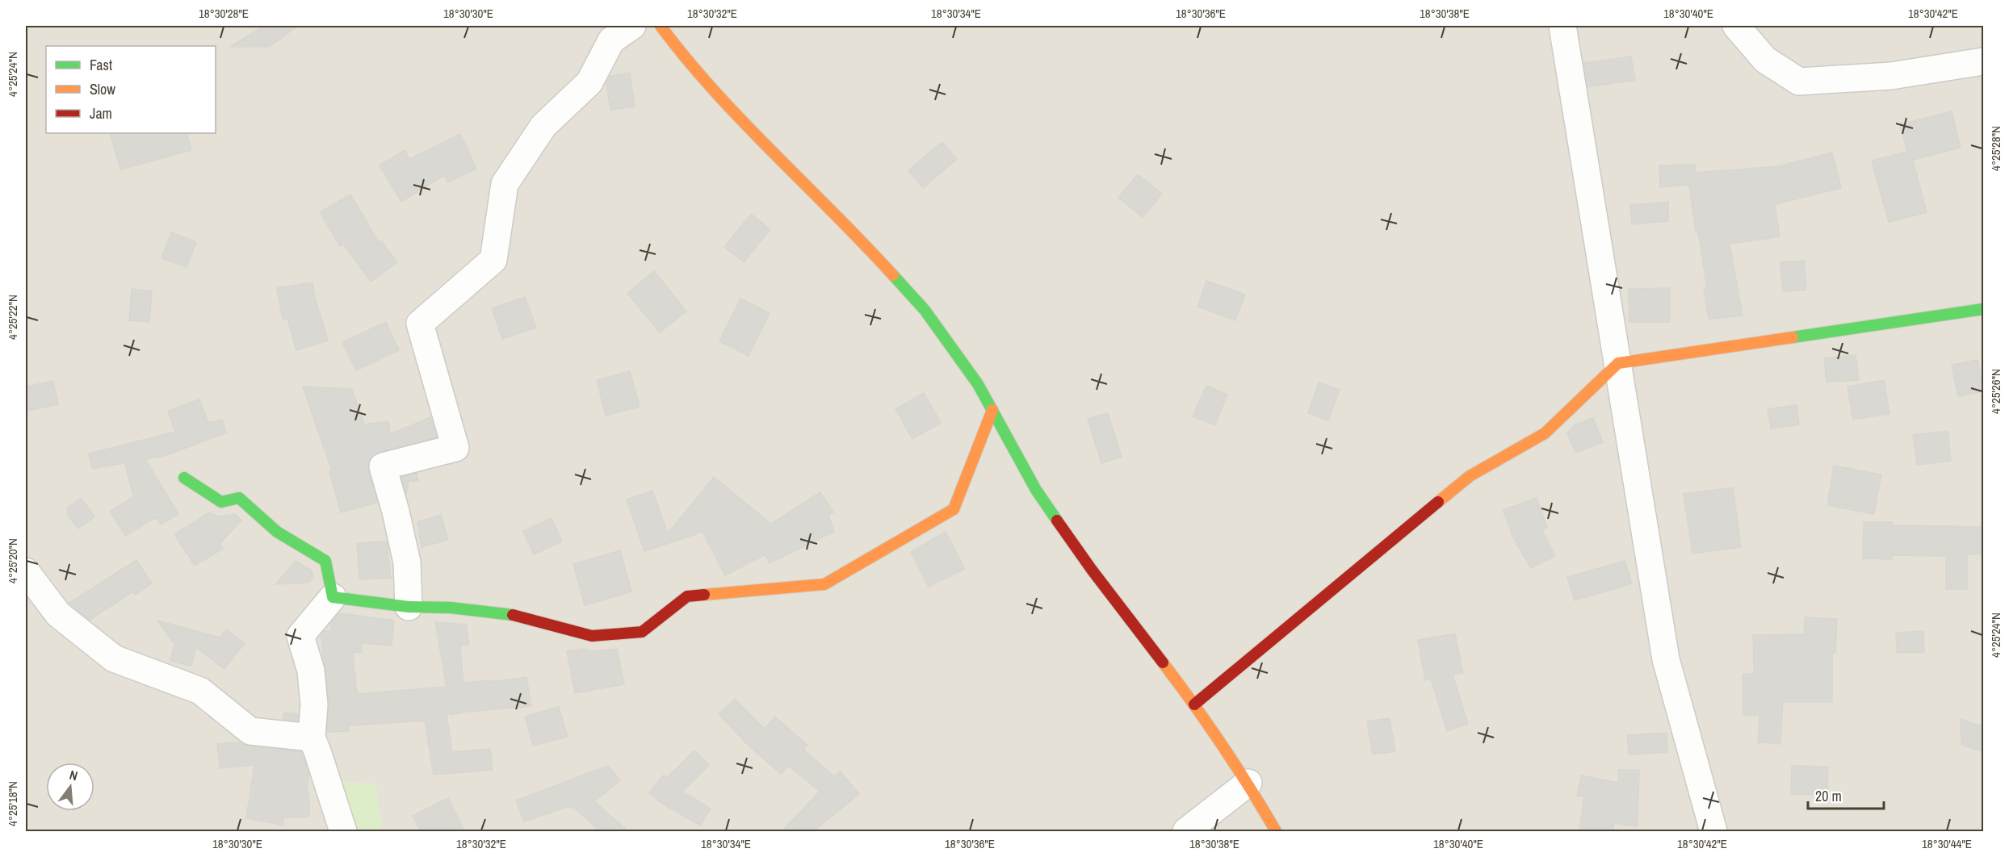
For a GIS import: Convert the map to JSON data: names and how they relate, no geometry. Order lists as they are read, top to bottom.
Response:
{
  "legend": ["Fast", "Slow", "Jam"],
  "scale_bar": "20 m",
  "north": "top",
  "coordinates": [
    "18°30'28\"E",
    "18°30'30\"E",
    "18°30'32\"E",
    "18°30'34\"E",
    "18°30'36\"E",
    "18°30'38\"E",
    "18°30'40\"E",
    "18°30'42\"E",
    "4°25'24\"N",
    "4°25'28\"N",
    "4°25'22\"N",
    "4°25'26\"N",
    "4°25'20\"N",
    "4°25'18\"N",
    "18°30'44\"E"
  ]
}
